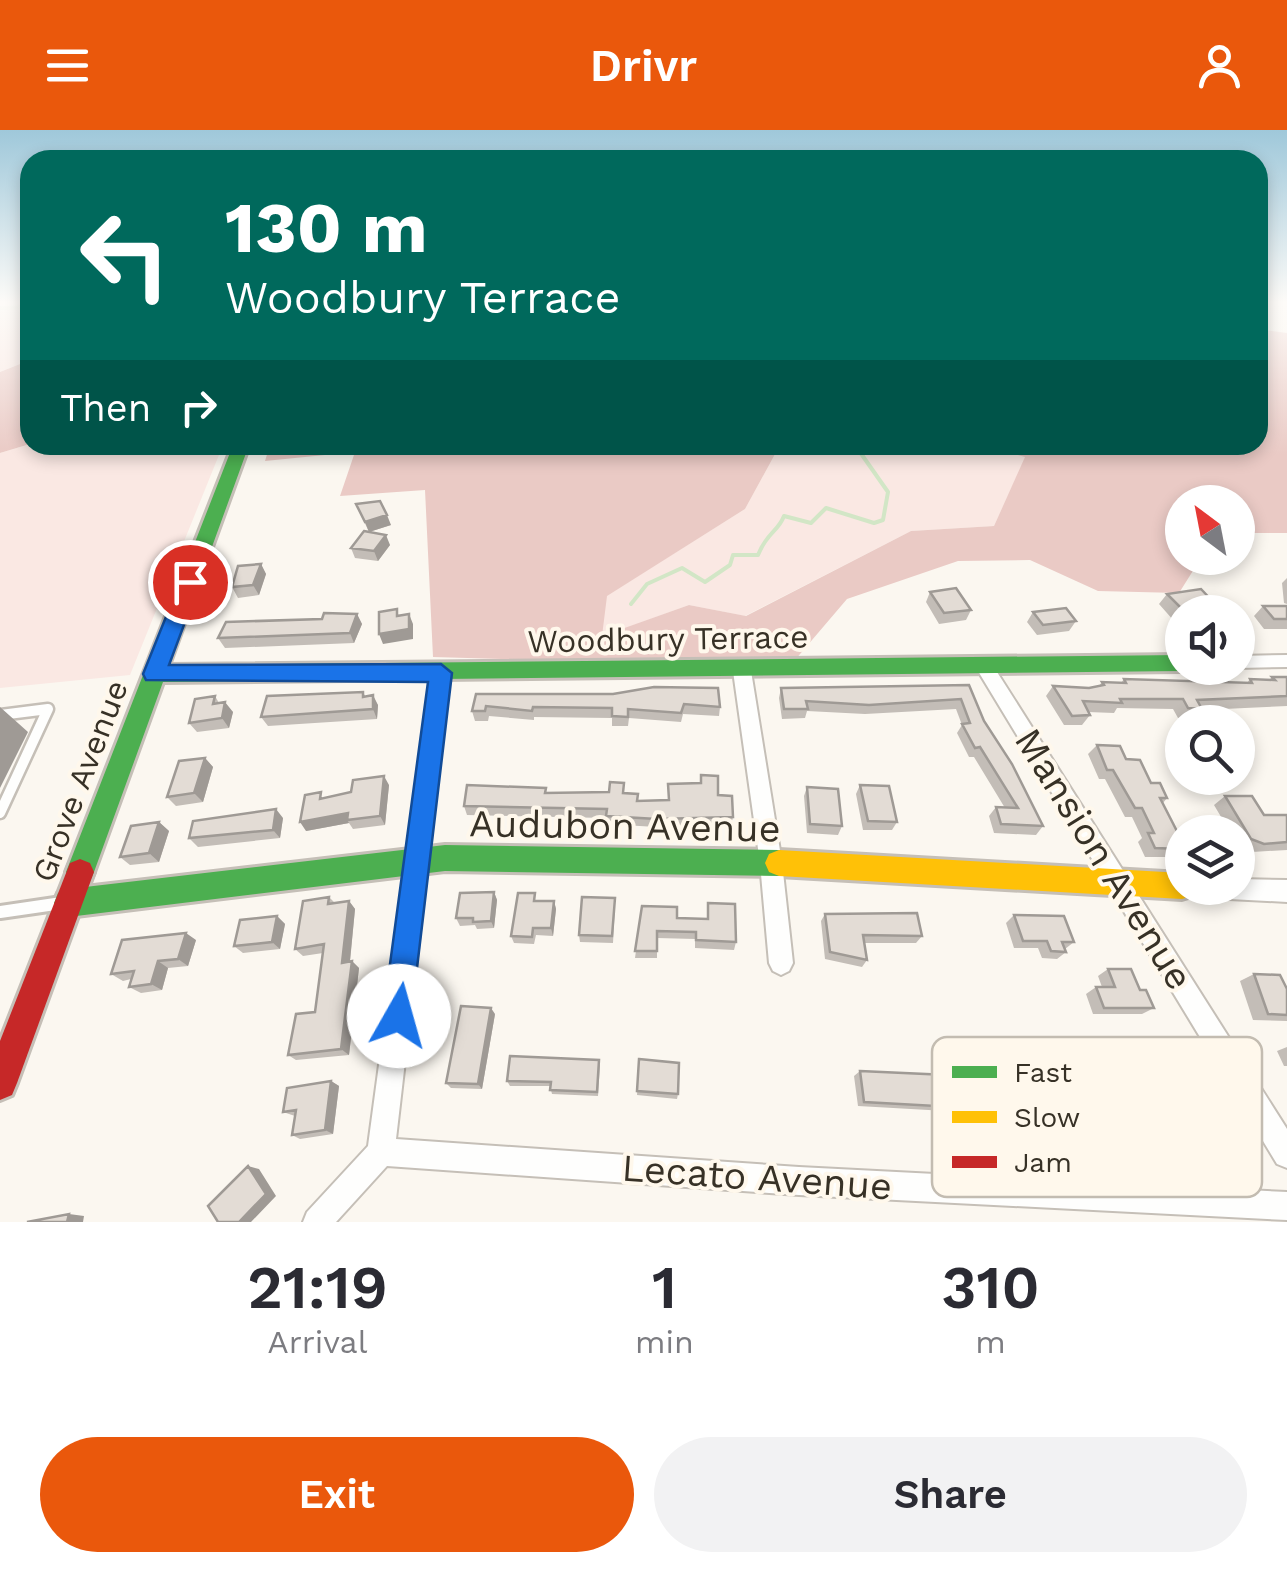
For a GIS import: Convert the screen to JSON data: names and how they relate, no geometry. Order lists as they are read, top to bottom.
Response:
{
  "streets": {
    "street": [
      "Woodbury Terrace",
      "Grove Avenue",
      "Audubon Avenue",
      "Mansion Avenue",
      "Lecato Avenue"
    ]
  },
  "crossings": [
    ["Woodbury Terrace", "Grove Avenue"],
    ["Woodbury Terrace", "Mansion Avenue"],
    ["Grove Avenue", "Audubon Avenue"],
    ["Audubon Avenue", "Mansion Avenue"]
  ],
  "legend": ["Fast", "Slow", "Jam"],
  "north": "top left",
  "page": {
    "header": "Drivr",
    "turn": ["130 m", "Woodbury Terrace"],
    "then": "Then",
    "eta": [
      "21:19",
      "Arrival",
      "1",
      "min",
      "310",
      "m"
    ],
    "buttons": ["Exit", "Share"]
  }
}
